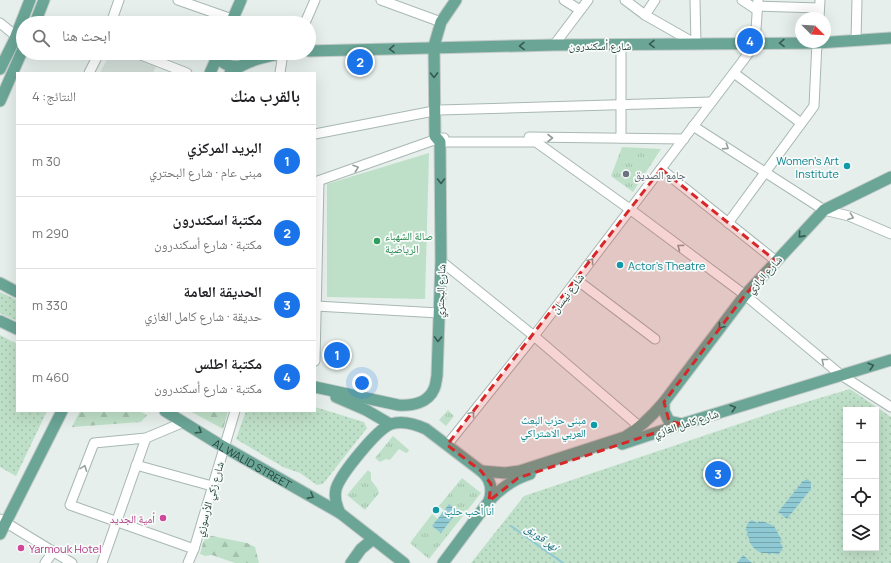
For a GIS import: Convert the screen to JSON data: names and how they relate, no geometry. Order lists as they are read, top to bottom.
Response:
{
  "streets": {
    "main road": [
      "شارع أسكندرون",
      "شارع الرازي",
      "شارع البحتري",
      "شارع كامل الغازي",
      "AL WALID STREET"
    ],
    "street": ["شارع نيسان", "شارع زكي الأرسوزي"]
  },
  "crossings": [
    ["شارع أسكندرون", "شارع البحتري"],
    ["شارع الرازي", "شارع كامل الغازي"],
    ["AL WALID STREET", "شارع زكي الأرسوزي"]
  ],
  "one_way": [
    "شارع أسكندرون",
    "شارع الرازي",
    "شارع نيسان",
    "AL WALID STREET"
  ],
  "water": ["نهر قويق"],
  "places": [
    "Women's Art Institute",
    "جامع الصديق",
    "صالة الشهباء الرياضية",
    "Actor's Theatre",
    "مبنى حزب البعث العربي الاشتراكي",
    "أنا أحب حلب",
    "أمية الجديد",
    "Yarmouk Hotel"
  ],
  "north": "bottom right",
  "page": {
    "search": "ابحث هنا",
    "pins": [
      "4",
      "2",
      "1",
      "3"
    ],
    "heading": ["بالقرب منك", "النتائج: 4"],
    "list": [
      {
        "mark": "1",
        "name": "البريد المركزي",
        "note": "مبنى عام · شارع البحتري",
        "value": "30 m"
      },
      {
        "mark": "2",
        "name": "مكتبة اسكندرون",
        "note": "مكتبة · شارع أسكندرون",
        "value": "290 m"
      },
      {
        "mark": "3",
        "name": "الحديقة العامة",
        "note": "حديقة · شارع كامل الغازي",
        "value": "330 m"
      },
      {
        "mark": "4",
        "name": "مكتبة اطلس",
        "note": "مكتبة · شارع أسكندرون",
        "value": "460 m"
      }
    ],
    "map_buttons": ["+", "−"]
  }
}
